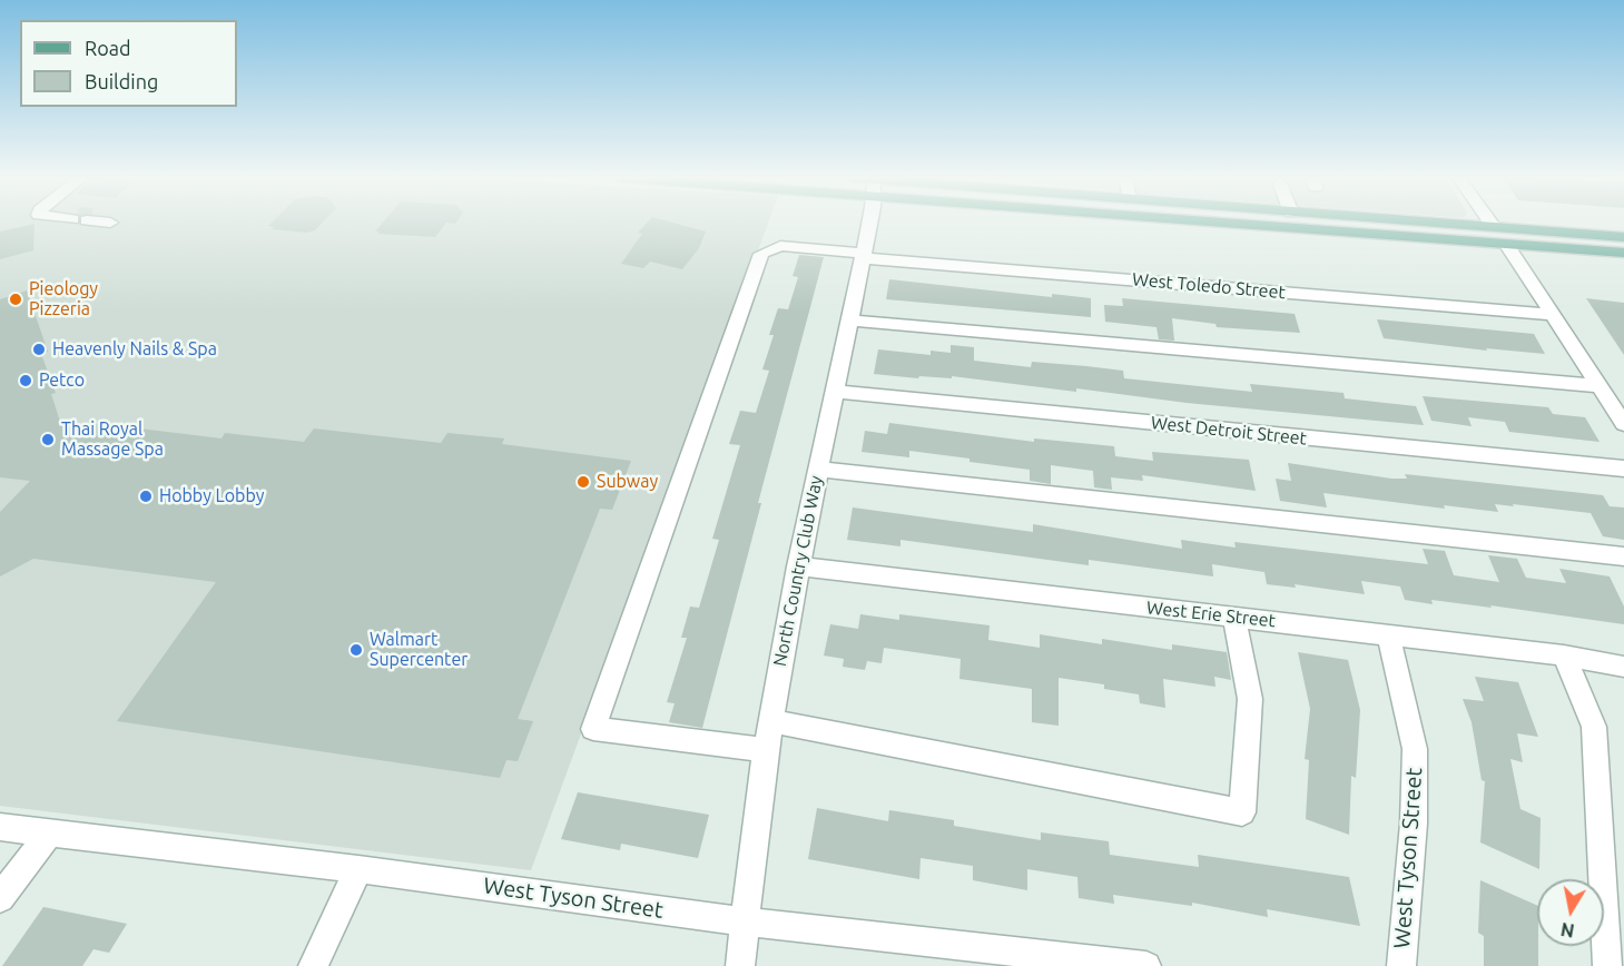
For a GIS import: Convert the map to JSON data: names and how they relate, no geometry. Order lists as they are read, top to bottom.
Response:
{
  "streets": {
    "street": [
      "West Toledo Street",
      "West Detroit Street",
      "North Country Club Way",
      "West Erie Street",
      "West Tyson Street"
    ]
  },
  "crossings": [
    ["West Toledo Street", "North Country Club Way"],
    ["West Detroit Street", "North Country Club Way"],
    ["North Country Club Way", "West Erie Street"],
    ["North Country Club Way", "West Tyson Street"],
    ["West Erie Street", "West Tyson Street"]
  ],
  "places": [
    "Pieology Pizzeria",
    "Heavenly Nails & Spa",
    "Petco",
    "Thai Royal Massage Spa",
    "Subway",
    "Hobby Lobby",
    "Walmart Supercenter"
  ],
  "legend": ["Road", "Building"],
  "north": "bottom"
}
